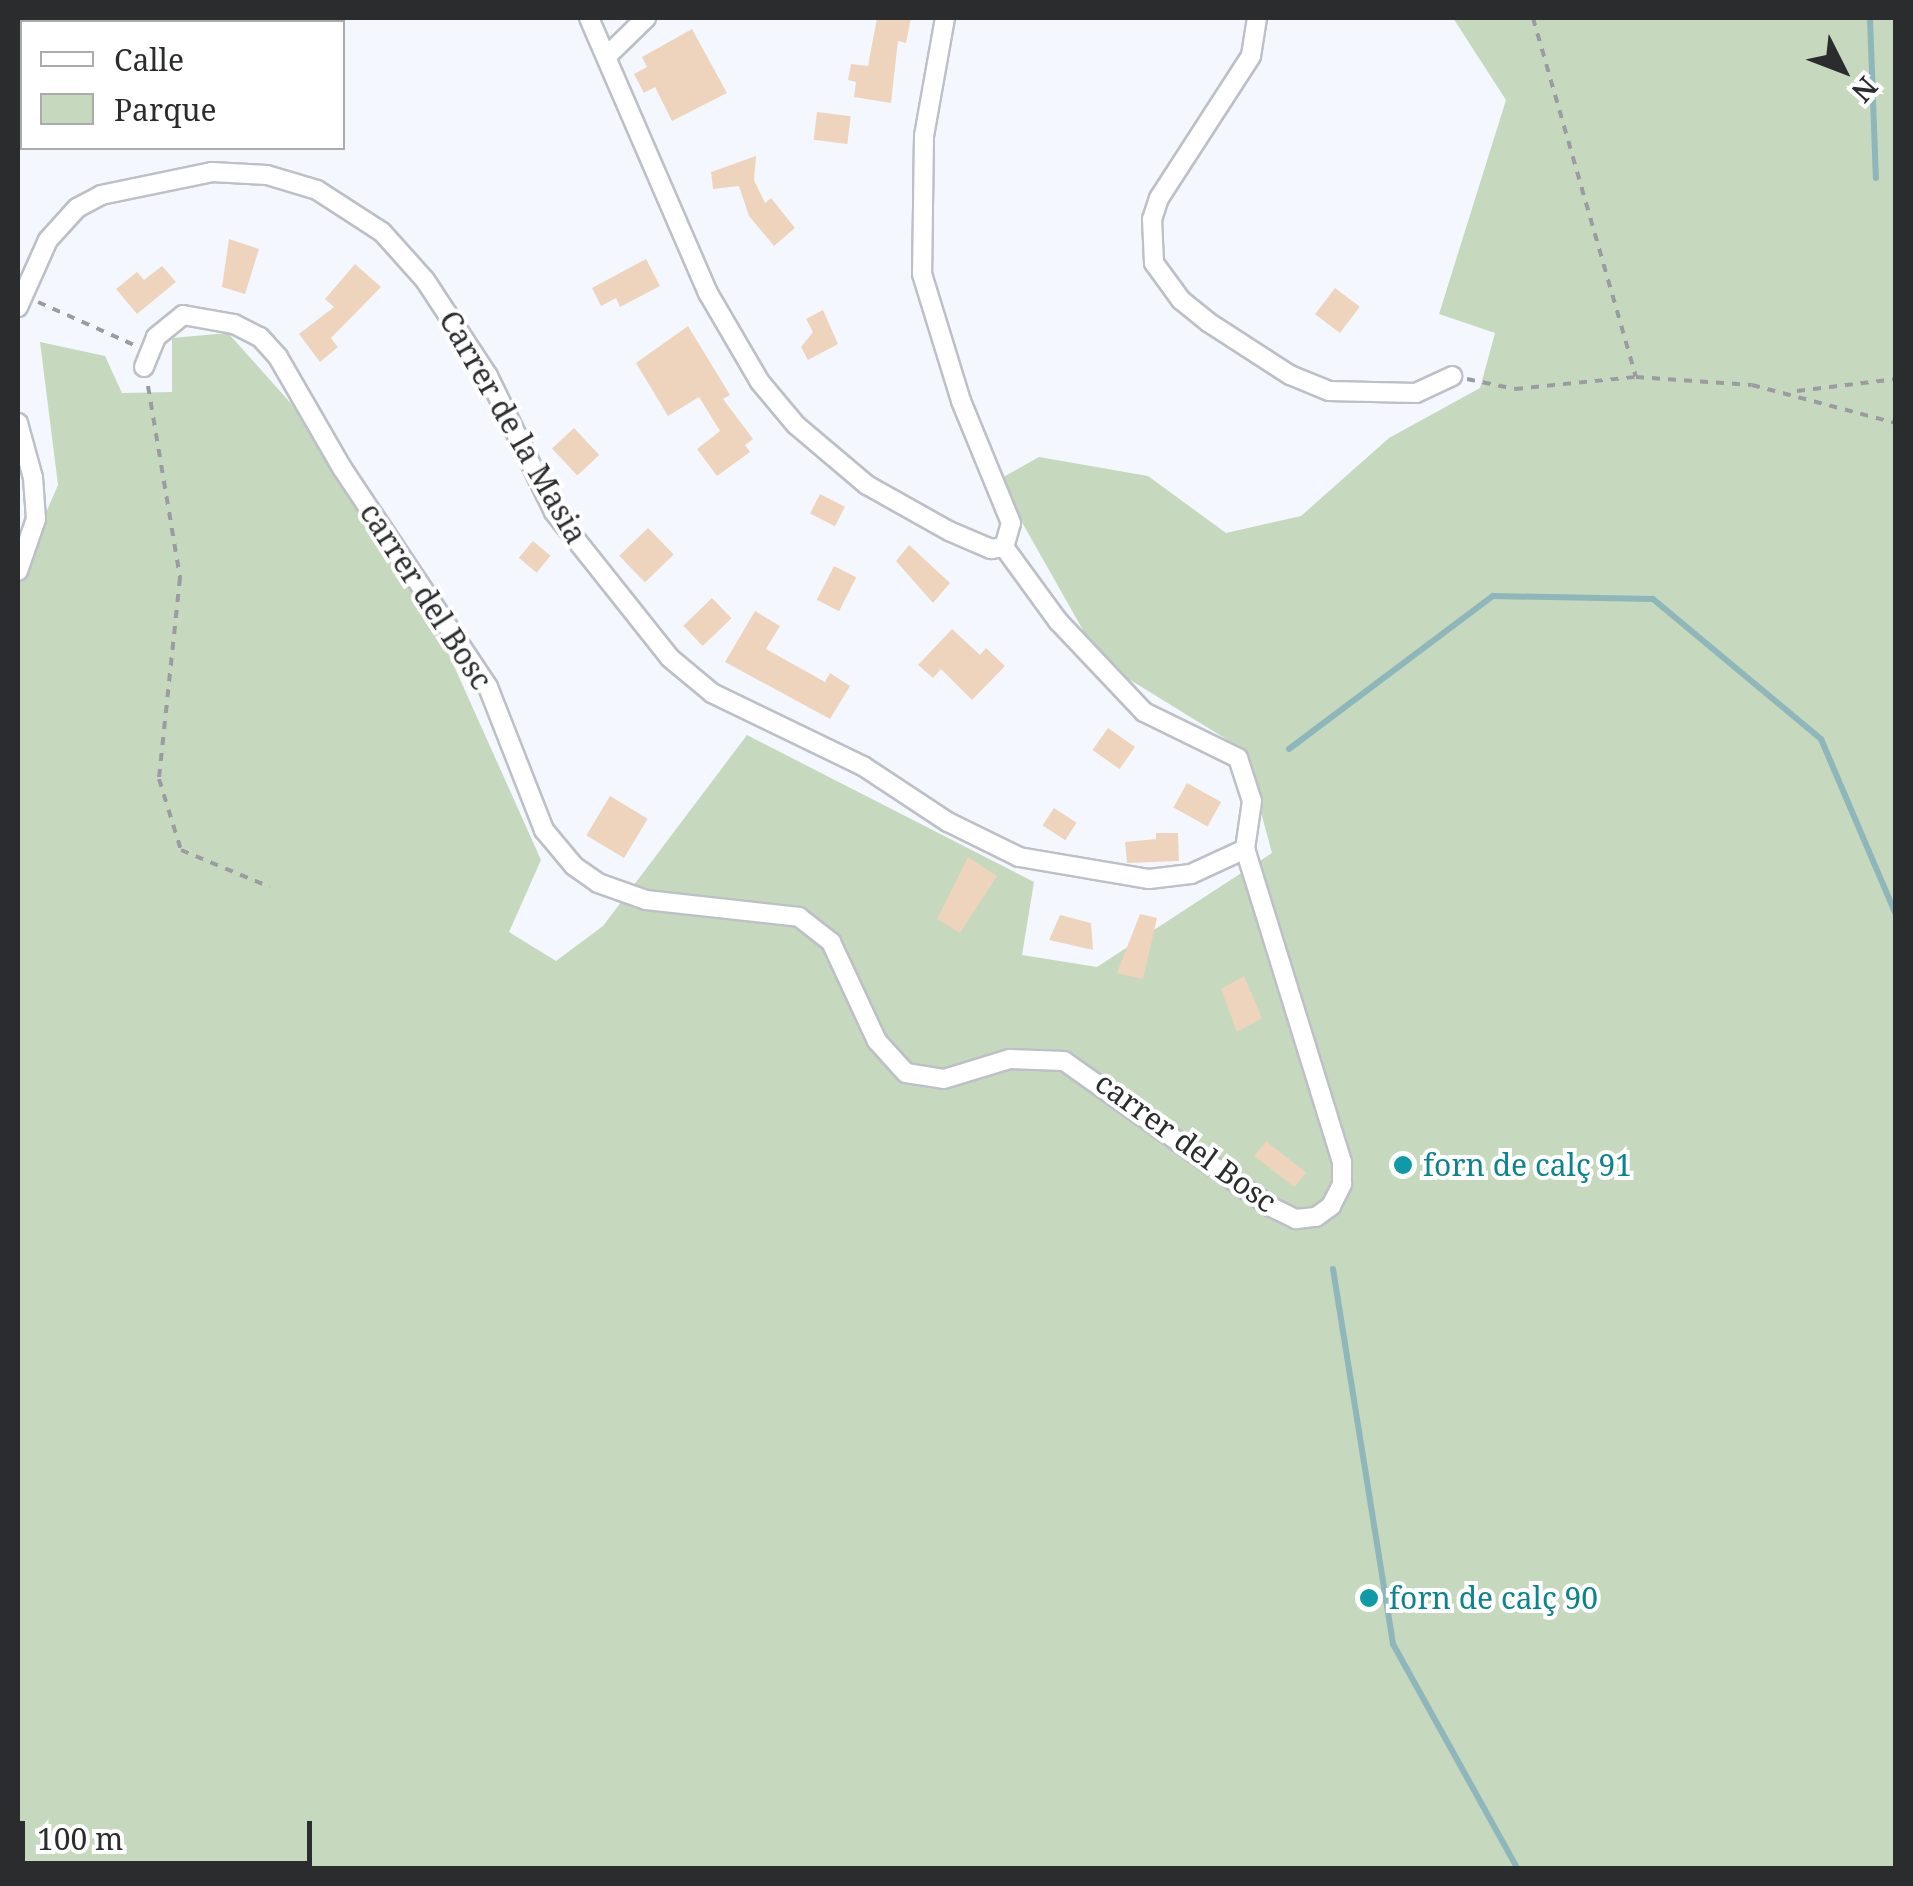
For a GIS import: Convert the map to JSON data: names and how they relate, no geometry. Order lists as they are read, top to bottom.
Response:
{
  "streets": {
    "street": ["Carrer de la Masia", "carrer del Bosc"]
  },
  "crossings": [
    ["Carrer de la Masia", "carrer del Bosc"]
  ],
  "places": ["forn de calç 91", "forn de calç 90"],
  "legend": ["Calle", "Parque"],
  "scale_bar": "100 m",
  "north": "bottom right"
}
